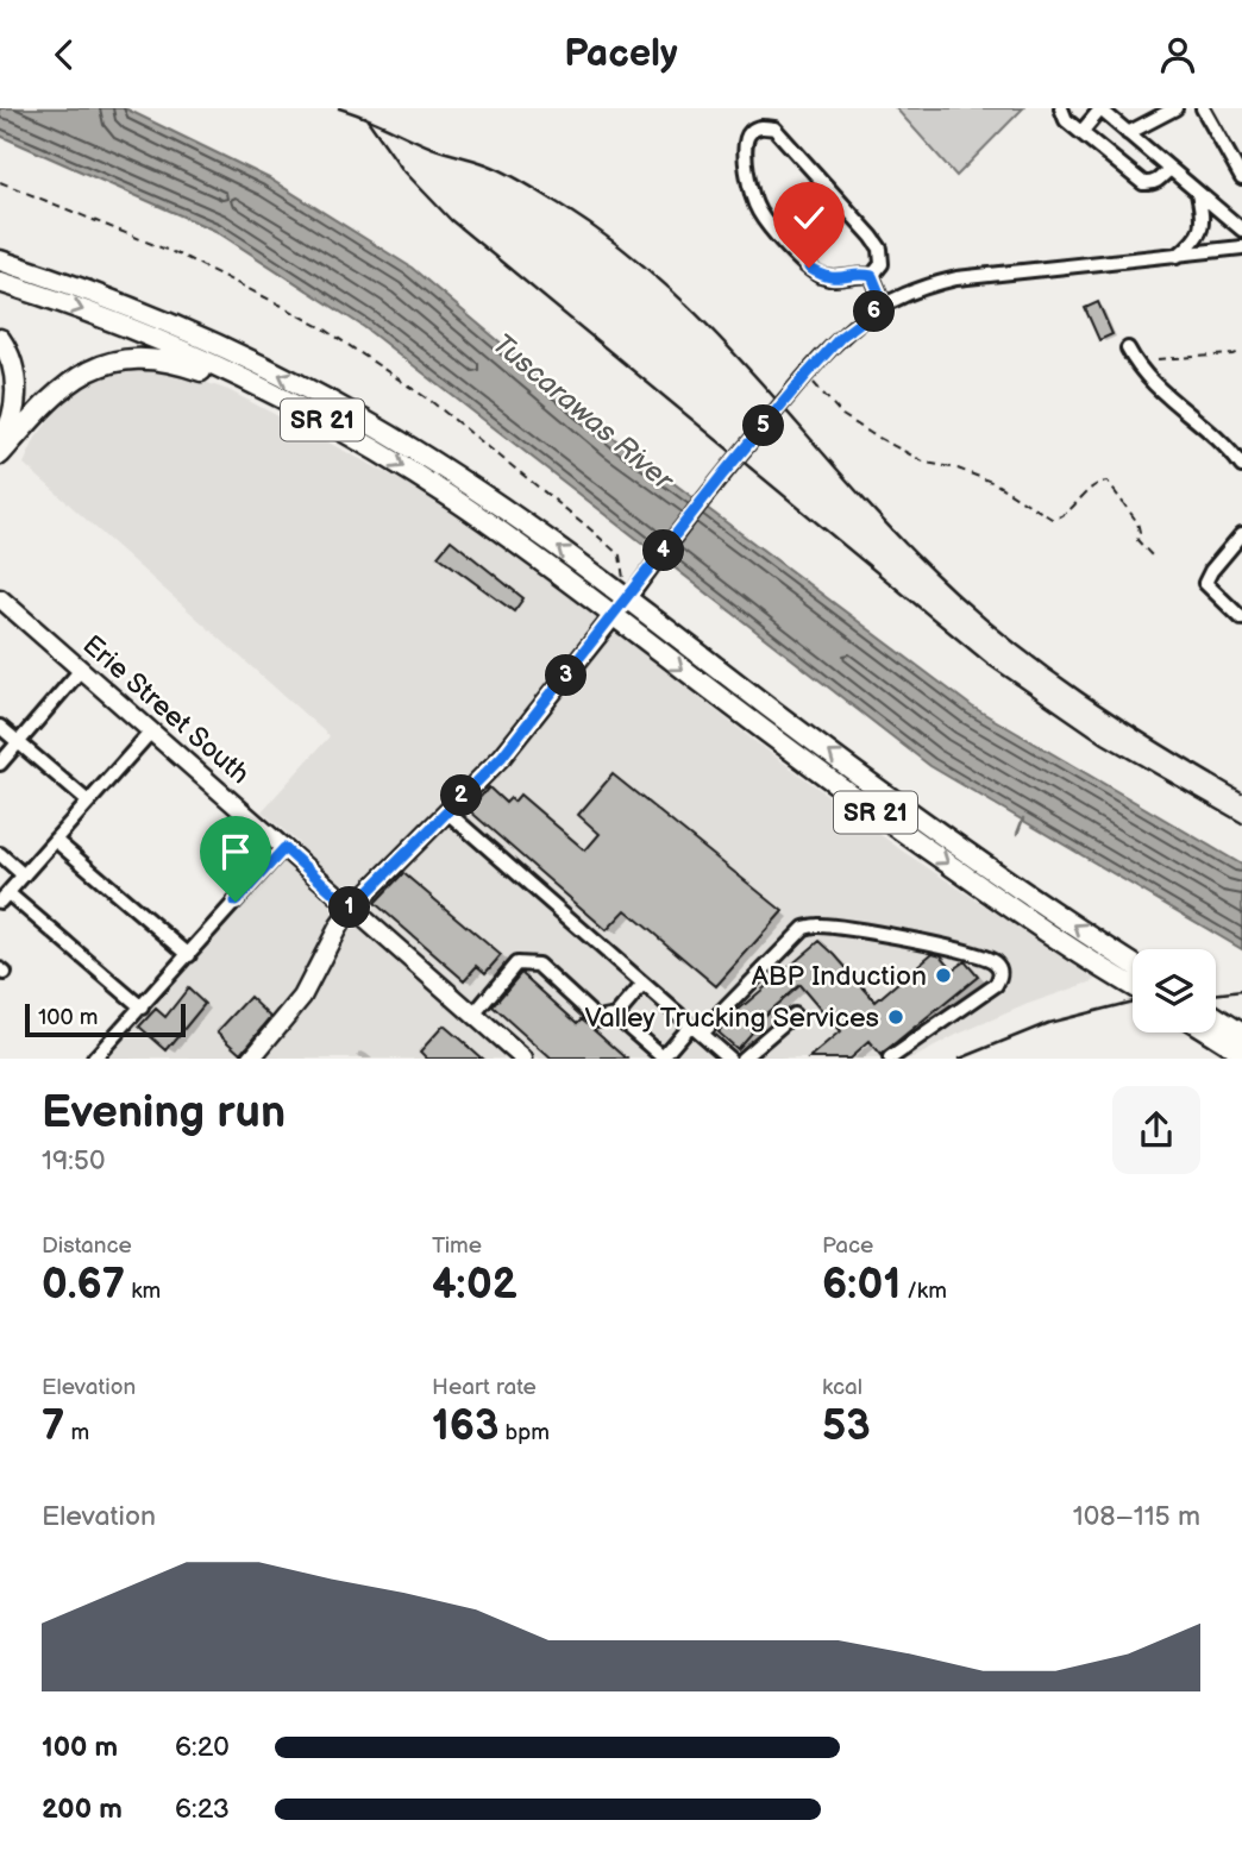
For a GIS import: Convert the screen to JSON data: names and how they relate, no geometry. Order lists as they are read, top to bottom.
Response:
{
  "streets": {
    "highway": ["SR 21"],
    "main road": ["Erie Street South"]
  },
  "water": ["Tuscarawas River"],
  "places": ["ABP Induction", "Valley Trucking Services"],
  "scale_bar": "100 m",
  "page": {
    "header": "Pacely",
    "pins": [
      "6",
      "5",
      "4",
      "3",
      "2",
      "1"
    ],
    "scale": "100 m",
    "heading": ["Evening run", "19:50"],
    "stats": [
      ["Distance", "0.67 km"],
      ["Time", "4:02"],
      ["Pace", "6:01 /km"],
      ["Elevation", "7 m"],
      ["Heart rate", "163 bpm"],
      ["kcal", "53"]
    ],
    "chart": ["Elevation", "108–115 m"],
    "list": [
      {
        "name": "100 m",
        "note": "6:20"
      },
      {
        "name": "200 m",
        "note": "6:23"
      }
    ]
  }
}
